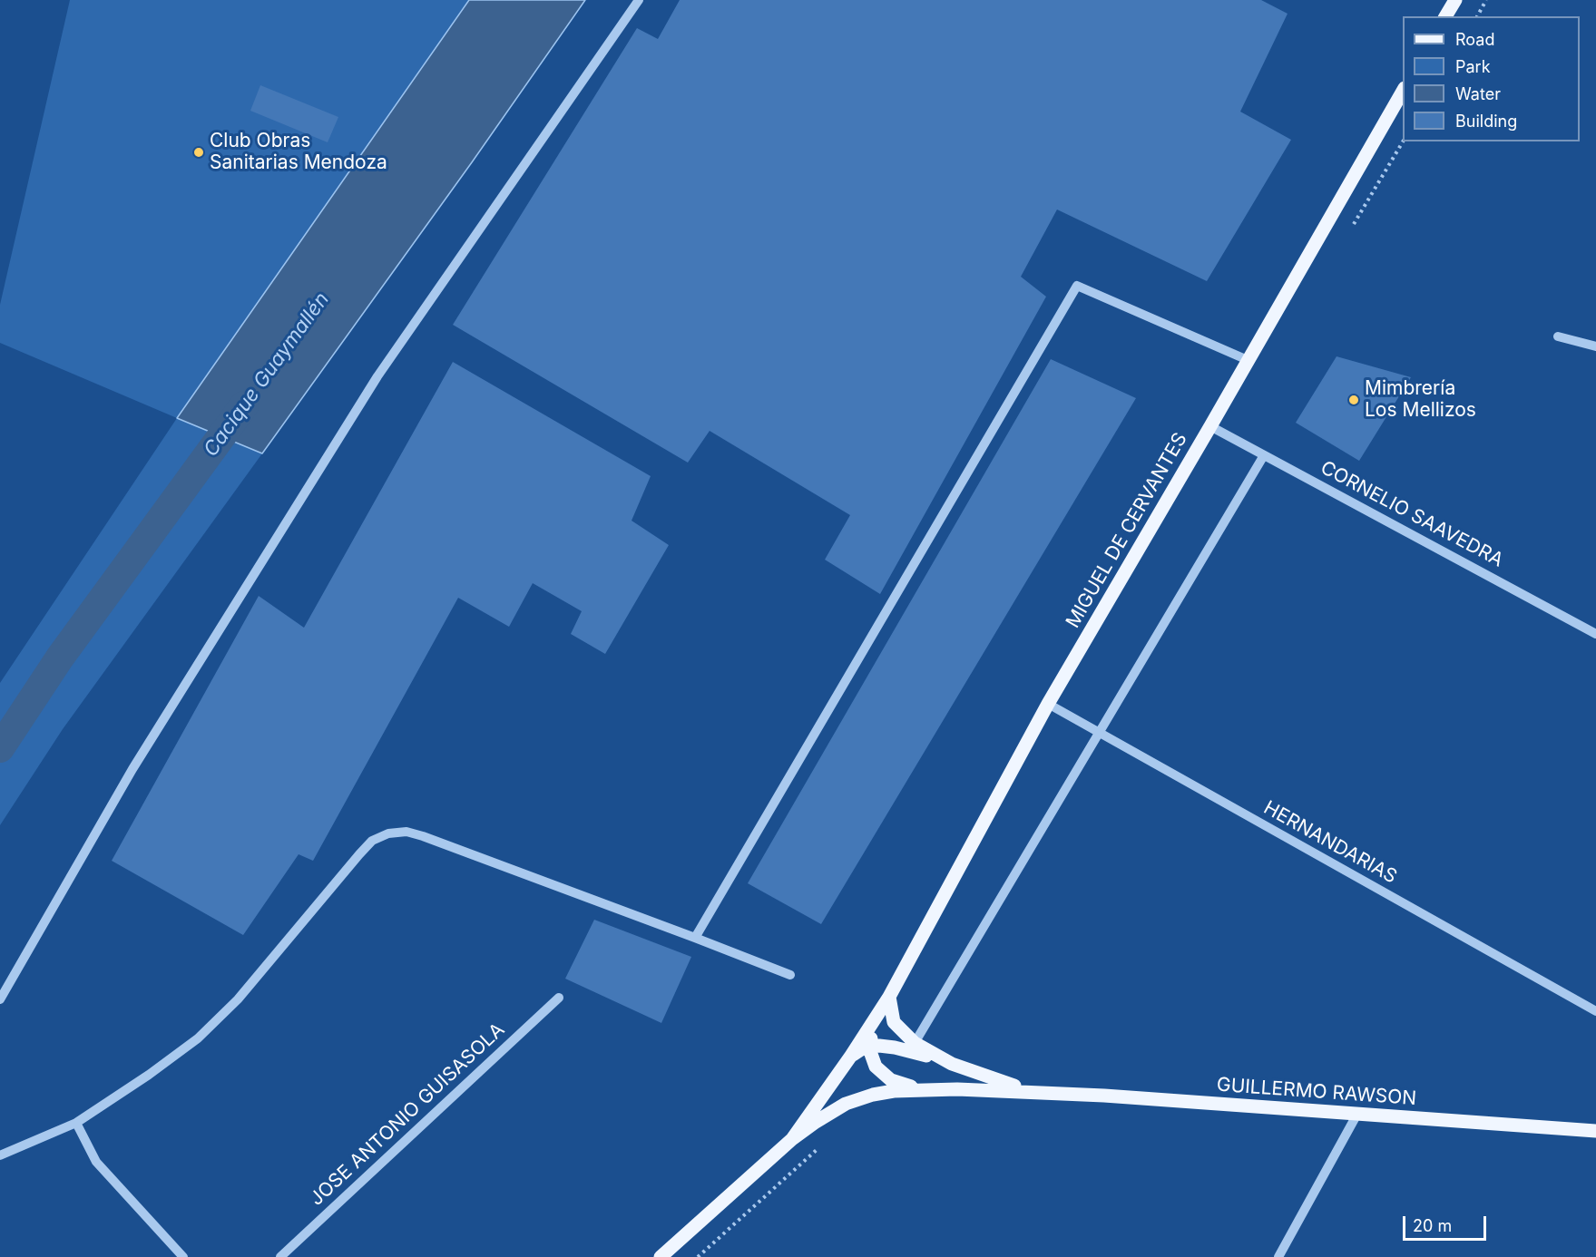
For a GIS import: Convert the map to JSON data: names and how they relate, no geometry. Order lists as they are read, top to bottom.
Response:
{
  "streets": {
    "main road": ["MIGUEL DE CERVANTES", "GUILLERMO RAWSON"],
    "street": ["CORNELIO SAAVEDRA", "HERNANDARIAS", "JOSE ANTONIO GUISASOLA"]
  },
  "crossings": [
    ["CORNELIO SAAVEDRA", "MIGUEL DE CERVANTES"],
    ["MIGUEL DE CERVANTES", "HERNANDARIAS"],
    ["MIGUEL DE CERVANTES", "GUILLERMO RAWSON"]
  ],
  "water": ["Cacique Guaymallén"],
  "places": ["Club Obras Sanitarias Mendoza", "Mimbrería Los Mellizos"],
  "legend": [
    "Road",
    "Park",
    "Water",
    "Building"
  ],
  "scale_bar": "20 m"
}
